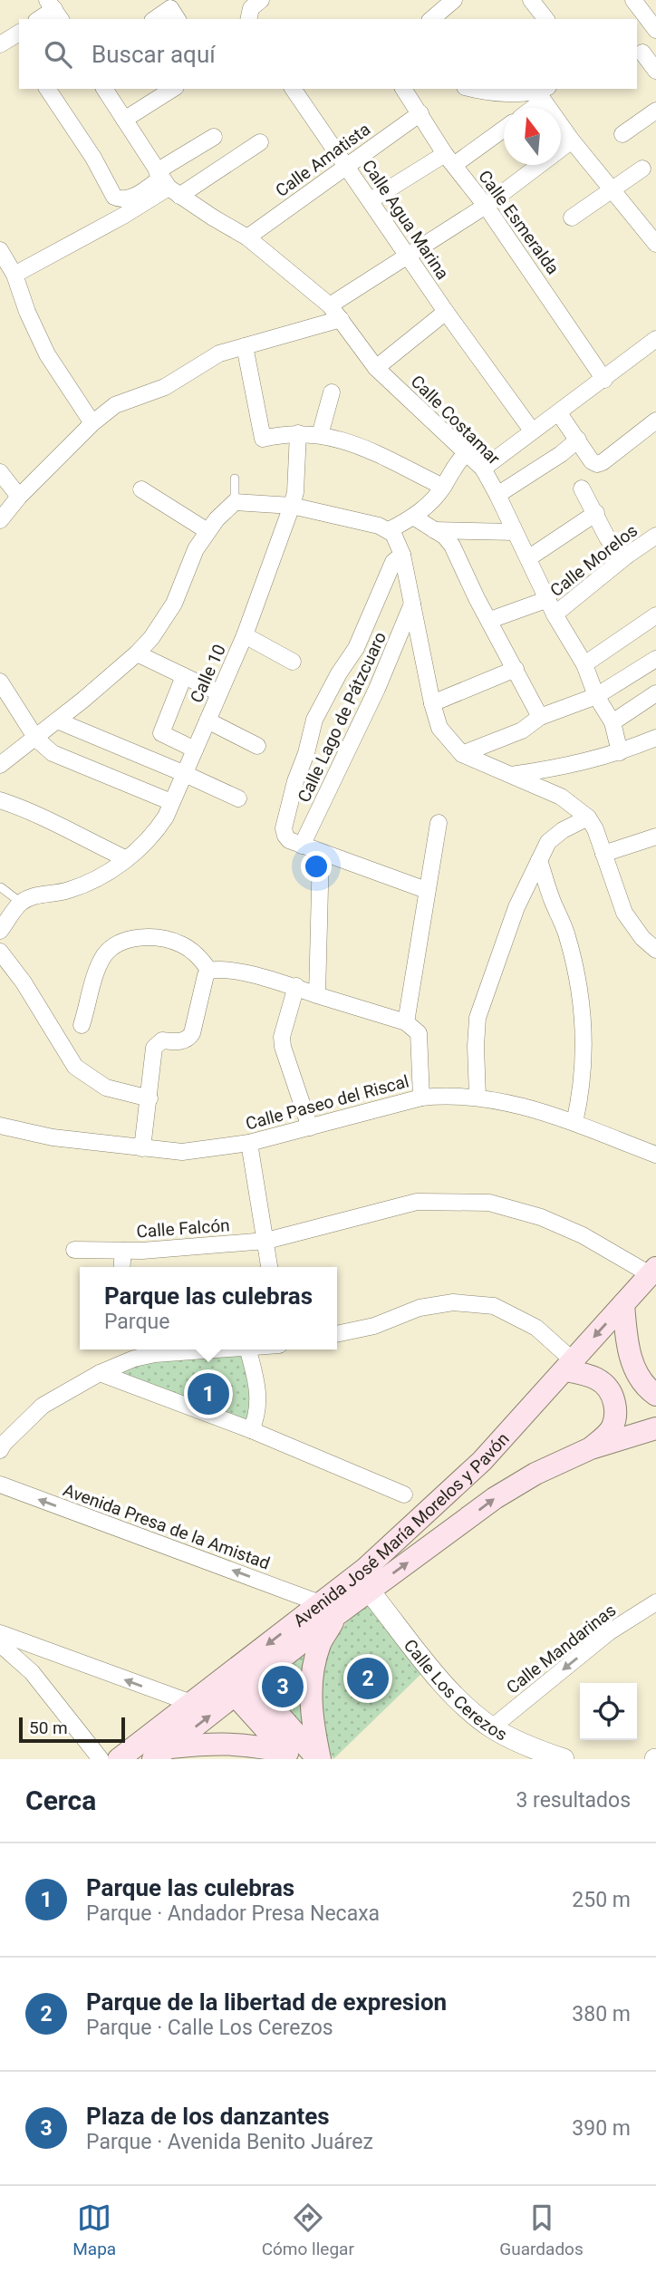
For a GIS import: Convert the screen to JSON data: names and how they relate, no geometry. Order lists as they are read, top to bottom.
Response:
{
  "streets": {
    "main road": ["Avenida José María Morelos y Pavón"],
    "street": [
      "Calle Amatista",
      "Calle Agua Marina",
      "Calle Esmeralda",
      "Calle Costamar",
      "Calle Morelos",
      "Calle 10",
      "Calle Lago de Pátzcuaro",
      "Calle Paseo del Riscal",
      "Calle Falcón",
      "Avenida Presa de la Amistad",
      "Calle Mandarinas",
      "Calle Los Cerezos"
    ]
  },
  "crossings": [
    ["Calle Amatista", "Calle Agua Marina"],
    ["Calle Amatista", "Calle Esmeralda"],
    ["Calle Amatista", "Calle Costamar"],
    ["Calle Costamar", "Calle Morelos"],
    ["Calle Falcón", "Avenida José María Morelos y Pavón"],
    ["Avenida Presa de la Amistad", "Avenida José María Morelos y Pavón"],
    ["Calle Mandarinas", "Calle Los Cerezos"]
  ],
  "one_way": ["Calle Mandarinas"],
  "scale_bar": "50 m",
  "north": "top",
  "page": {
    "search": "Buscar aquí",
    "popup": ["Parque las culebras", "Parque"],
    "pins": ["1", "2", "3"],
    "scale": "50 m",
    "heading": ["Cerca", "3 resultados"],
    "list": [
      {
        "mark": "1",
        "name": "Parque las culebras",
        "note": "Parque · Andador Presa Necaxa",
        "value": "250 m"
      },
      {
        "mark": "2",
        "name": "Parque de la libertad de expresion",
        "note": "Parque · Calle Los Cerezos",
        "value": "380 m"
      },
      {
        "mark": "3",
        "name": "Plaza de los danzantes",
        "note": "Parque · Avenida Benito Juárez",
        "value": "390 m"
      }
    ],
    "nav": ["Mapa", "Cómo llegar", "Guardados"]
  }
}
